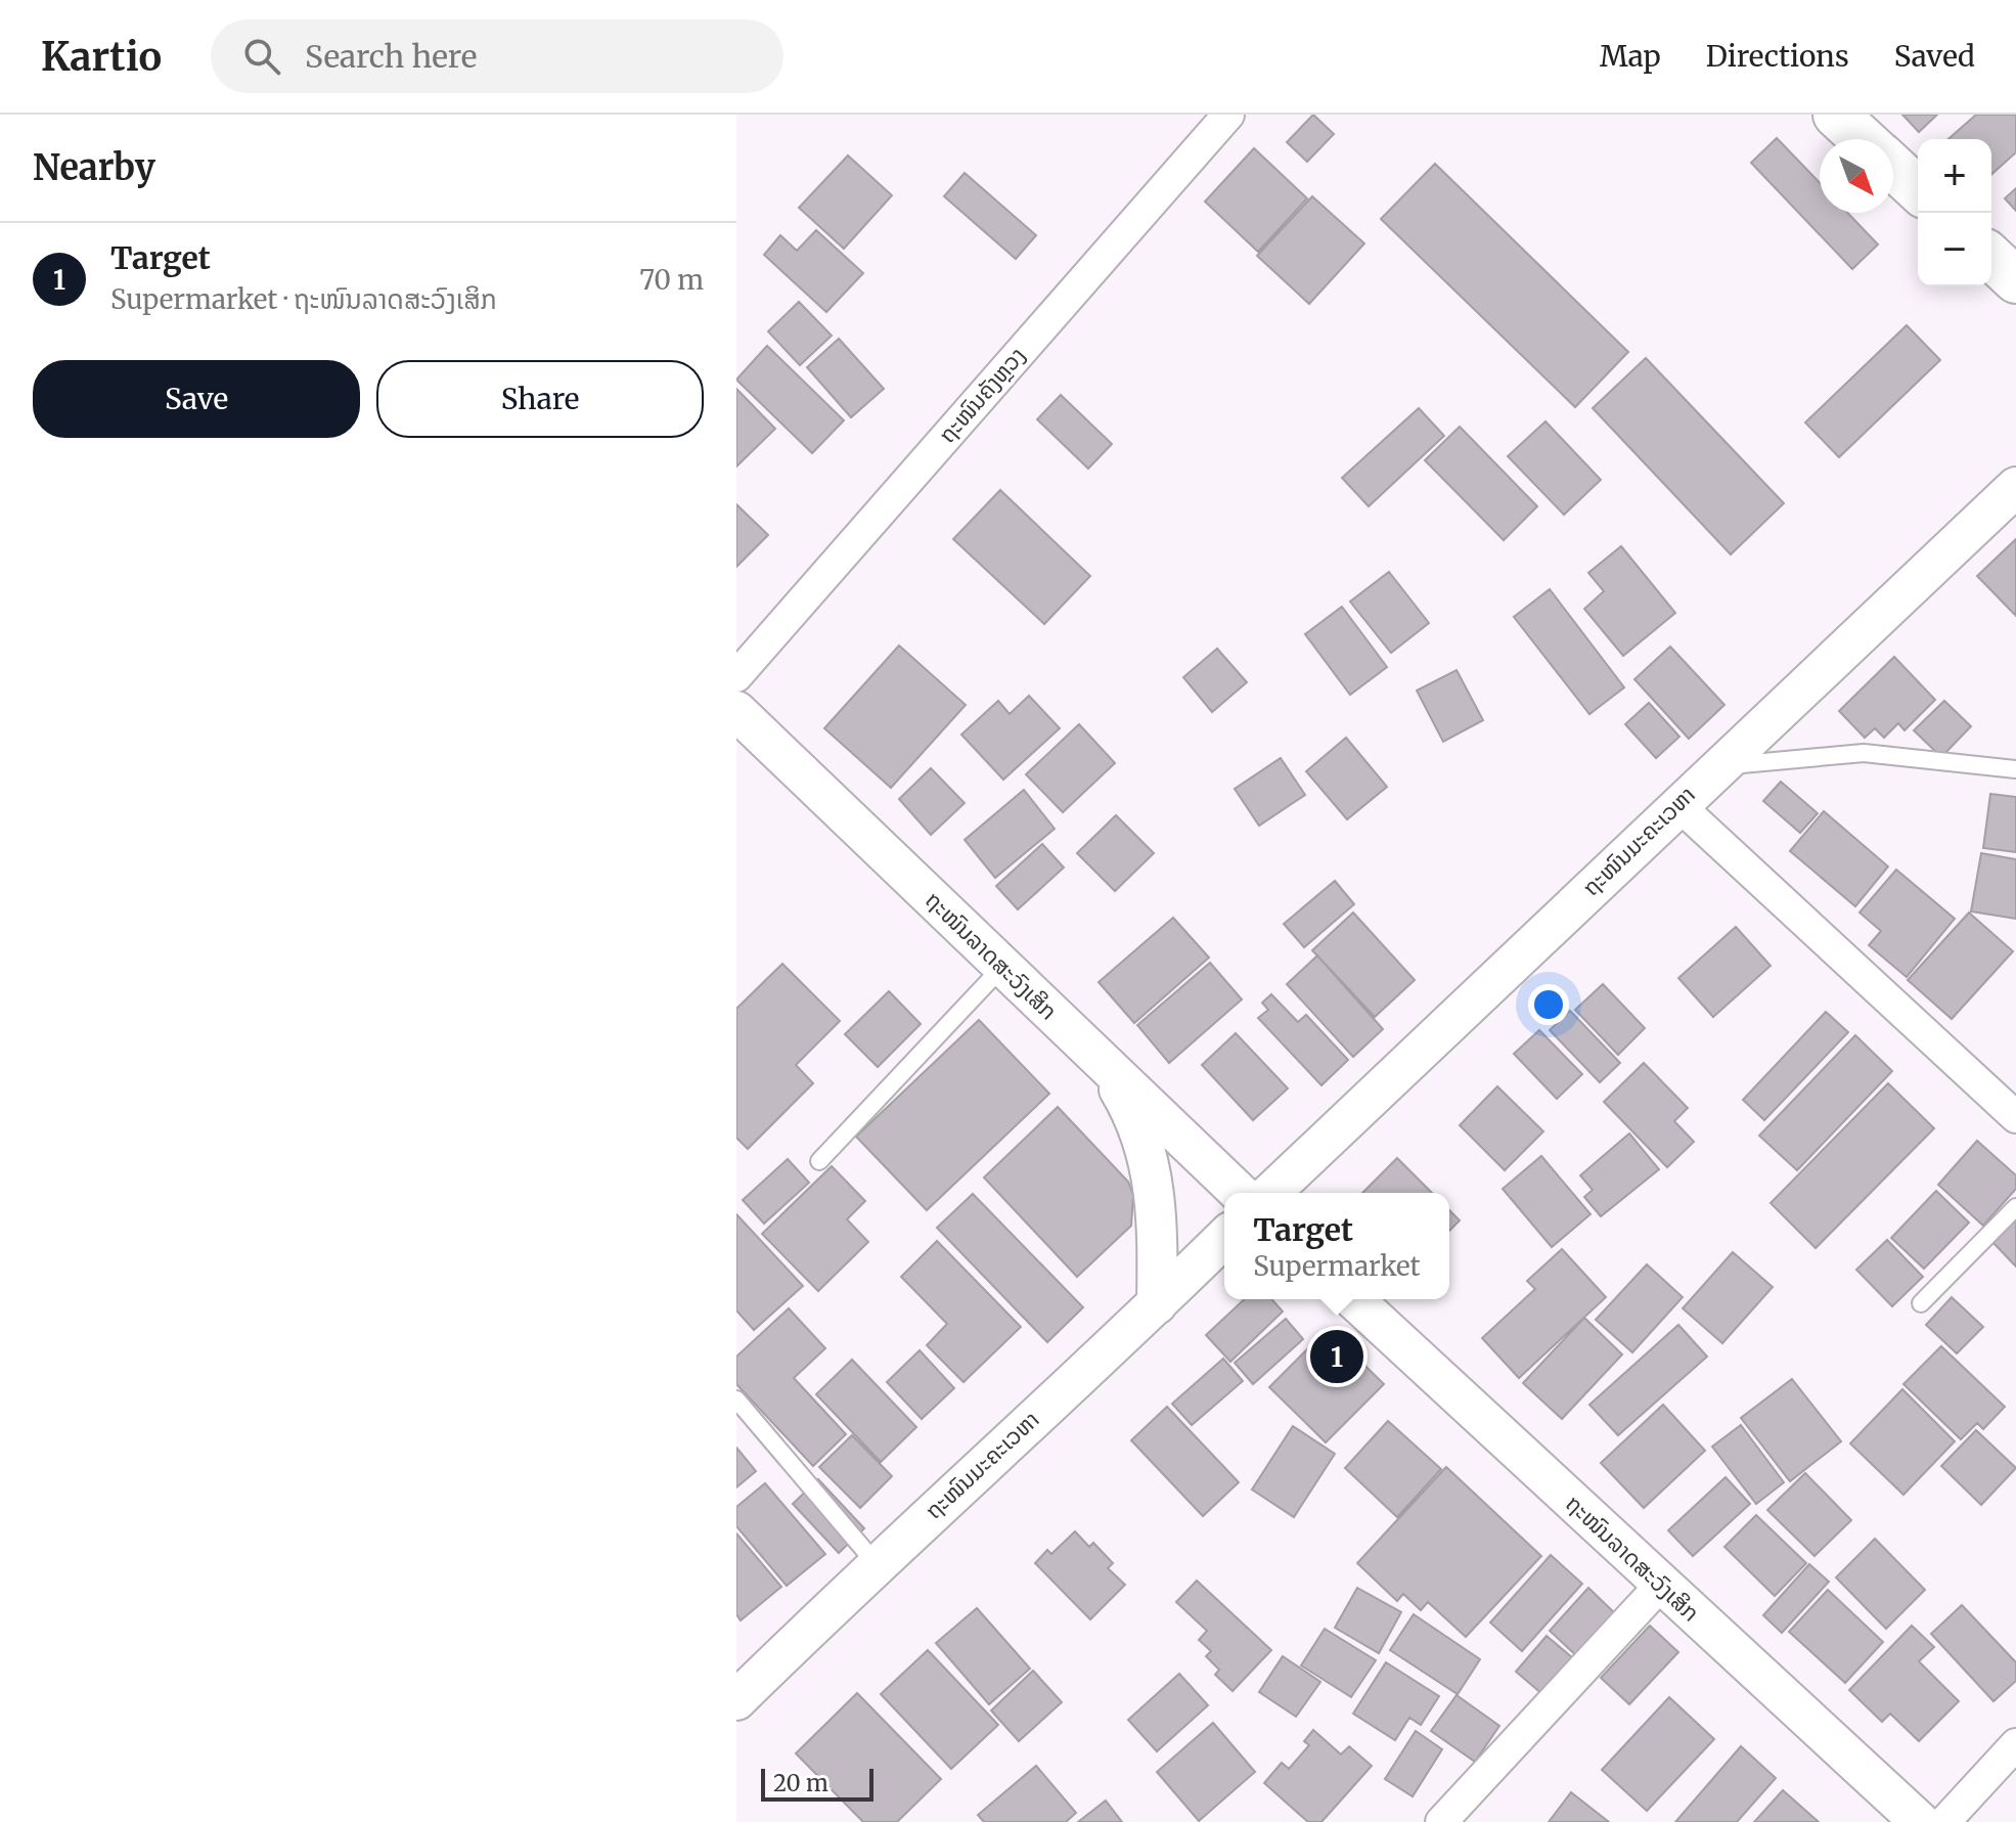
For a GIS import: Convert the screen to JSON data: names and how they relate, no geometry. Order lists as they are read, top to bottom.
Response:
{
  "streets": {
    "street": ["ຖະໜົນຄັງຫຼວງ", "ຖະໜົນມະຄະເວຫາ", "ຖະໜົນລາດສະວົງເສິກ"]
  },
  "scale_bar": "20 m",
  "north": "bottom right",
  "page": {
    "header": "Kartio",
    "search": "Search here",
    "nav": ["Map", "Directions", "Saved"],
    "heading": "Nearby",
    "map_buttons": ["+", "−"],
    "list": [
      {
        "mark": "1",
        "name": "Target",
        "note": "Supermarket · ຖະໜົນລາດສະວົງເສິກ",
        "value": "70 m"
      }
    ],
    "buttons": ["Save", "Share"],
    "popup": ["Target", "Supermarket"],
    "pins": "1",
    "scale": "20 m"
  }
}
